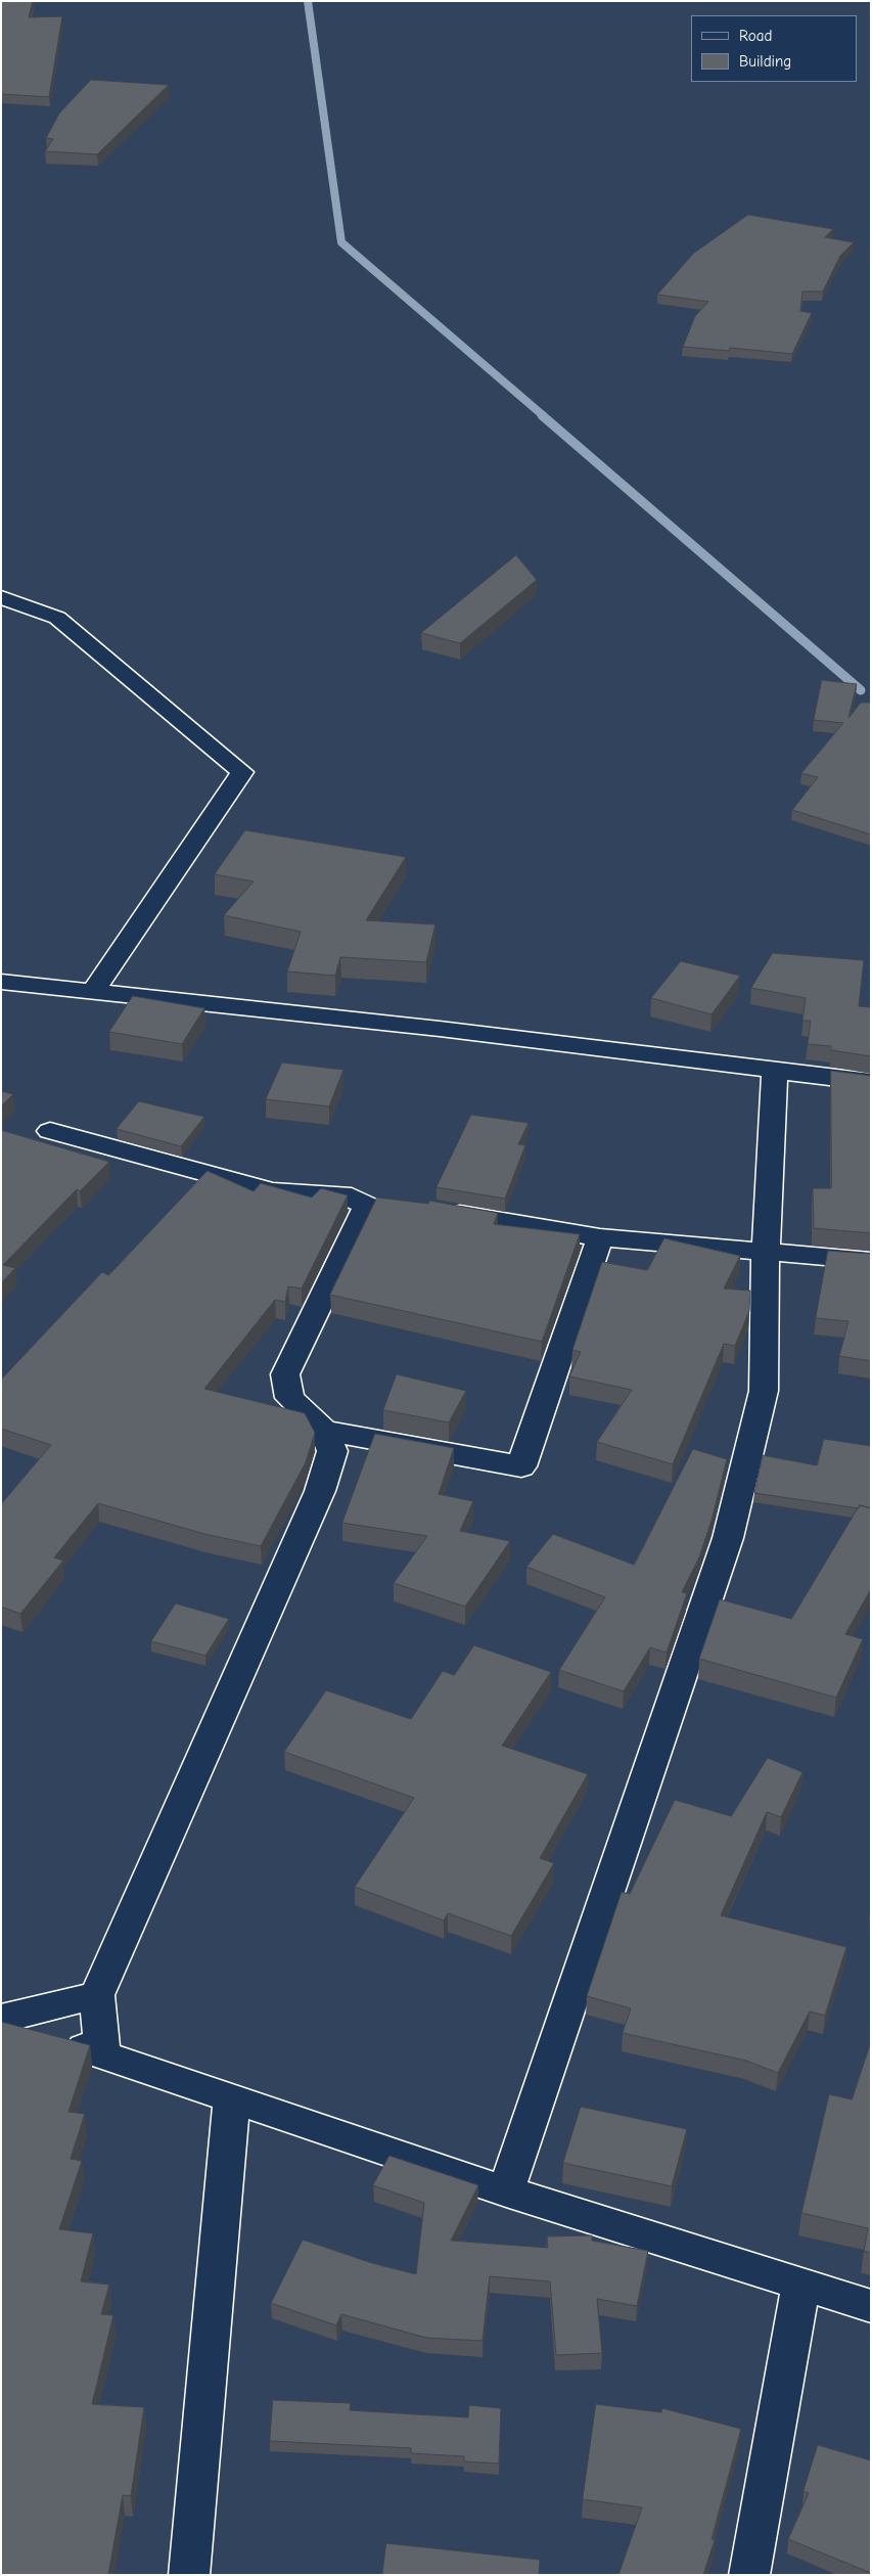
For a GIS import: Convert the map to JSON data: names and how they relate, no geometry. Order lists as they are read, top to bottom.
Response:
{
  "legend": ["Road", "Building"]
}
